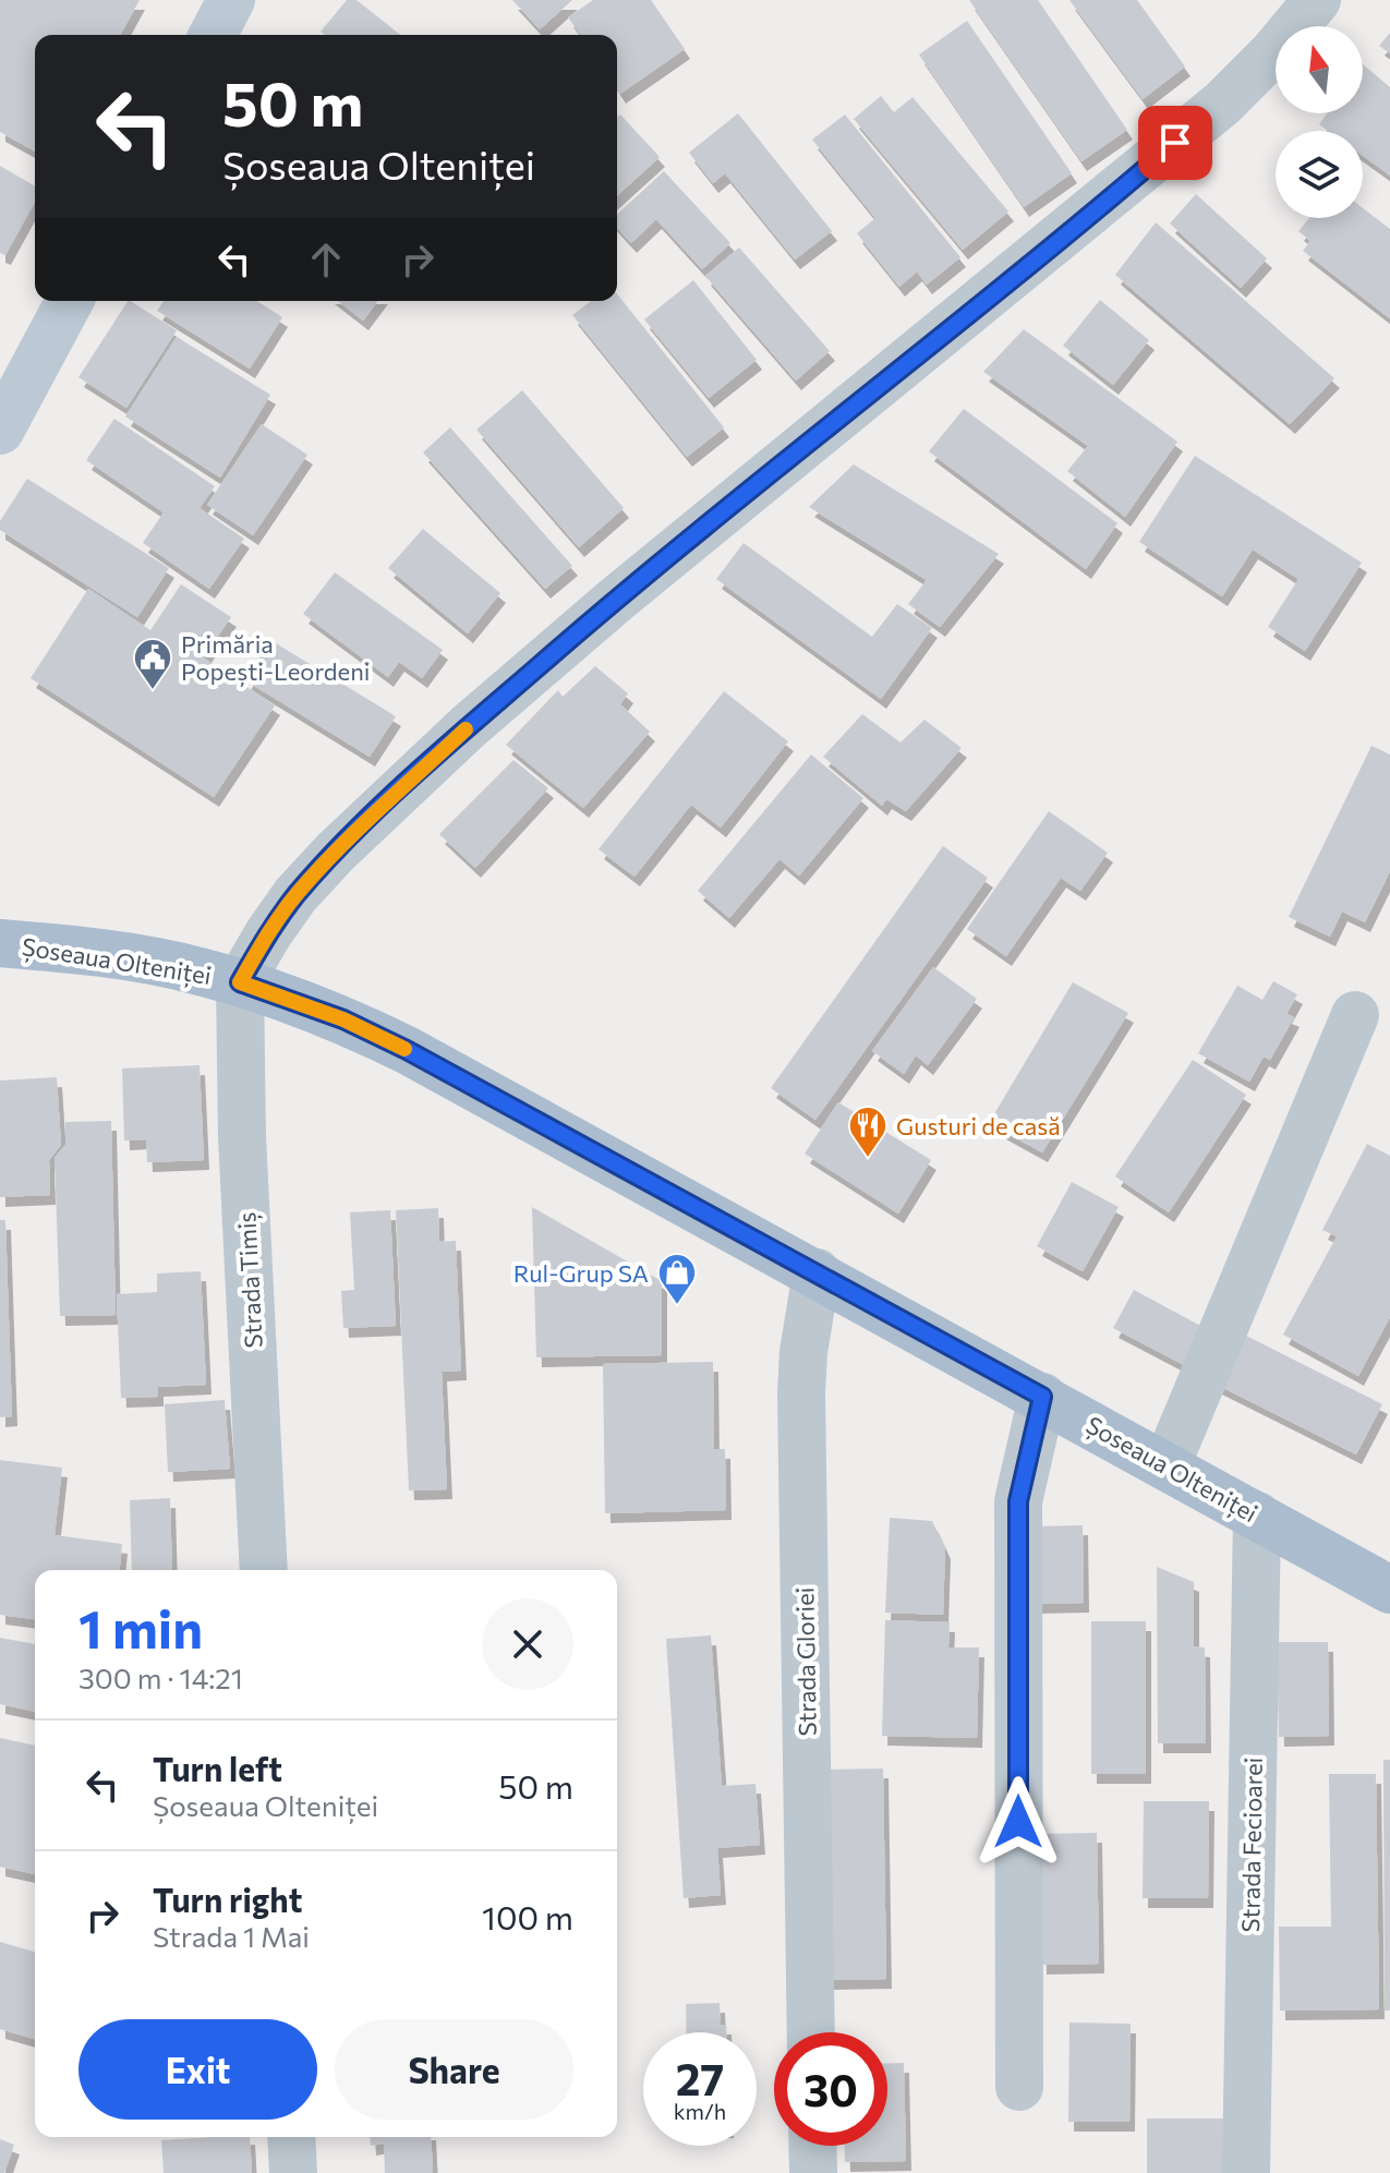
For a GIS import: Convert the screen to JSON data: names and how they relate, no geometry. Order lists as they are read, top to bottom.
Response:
{
  "streets": {
    "main road": ["Șoseaua Olteniței"],
    "street": ["Strada Timiș", "Strada Gloriei", "Strada Fecioarei"]
  },
  "crossings": [
    ["Șoseaua Olteniței", "Strada Timiș"],
    ["Șoseaua Olteniței", "Strada Gloriei"],
    ["Șoseaua Olteniței", "Strada Fecioarei"]
  ],
  "places": {
    "public building": ["Primăria Popești-Leordeni"],
    "restaurant": ["Gusturi de casă"],
    "shop": ["Rul-Grup SA"]
  },
  "north": "top",
  "page": {
    "turn": ["50 m", "Șoseaua Olteniței"],
    "heading": ["1 min", "300 m · 14:21"],
    "list": [
      {
        "name": "Turn left",
        "note": "Șoseaua Olteniței",
        "value": "50 m"
      },
      {
        "name": "Turn right",
        "note": "Strada 1 Mai",
        "value": "100 m"
      }
    ],
    "buttons": ["Exit", "Share"],
    "speed": "27 km/h",
    "limit": "30"
  }
}
